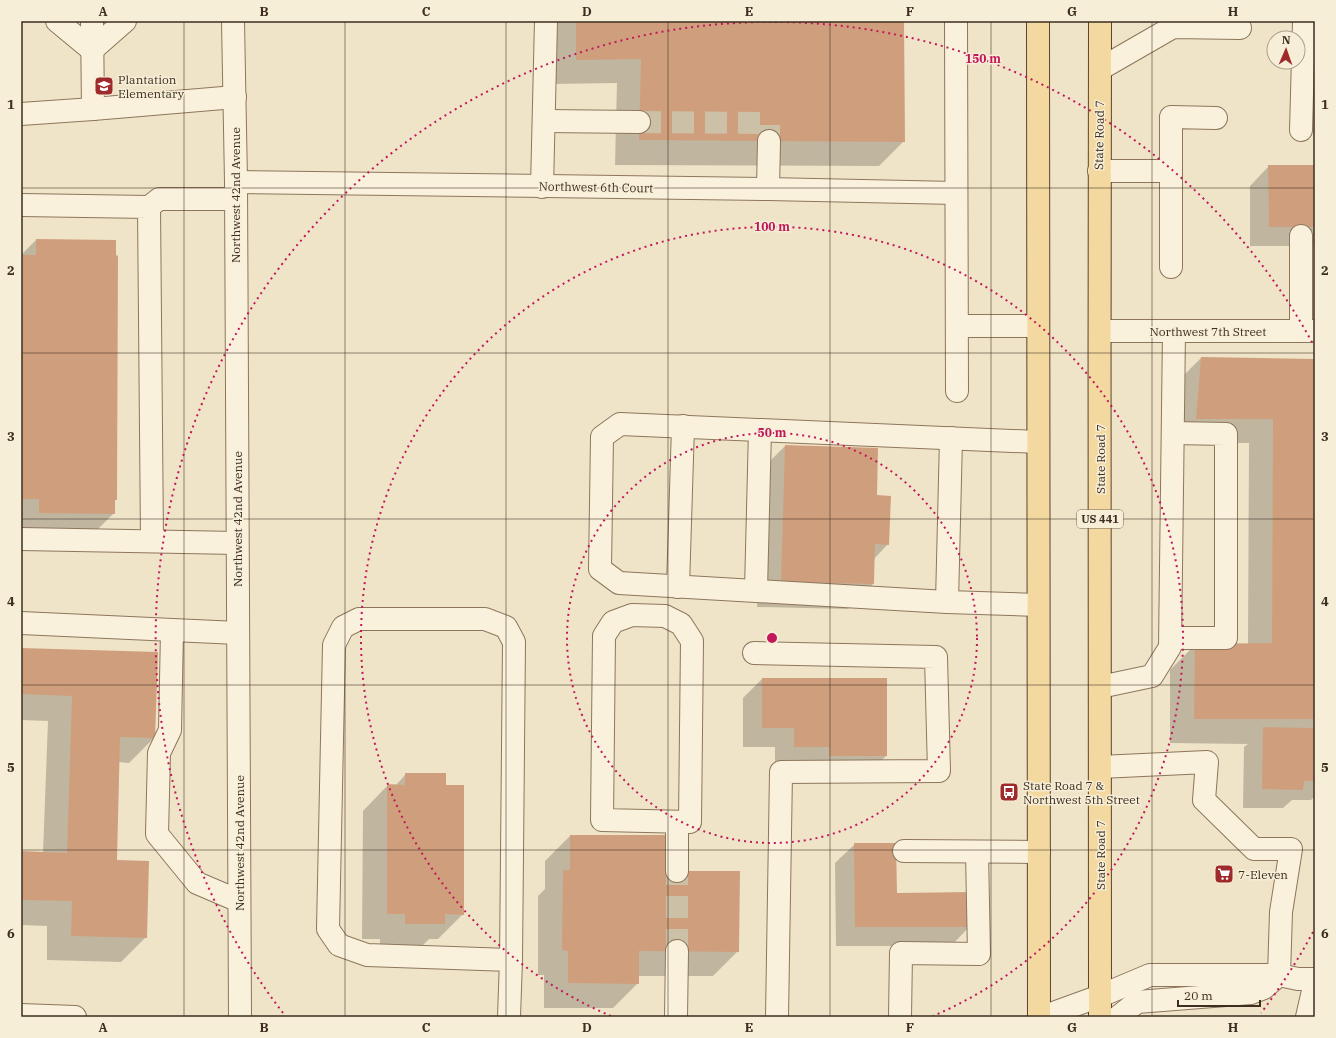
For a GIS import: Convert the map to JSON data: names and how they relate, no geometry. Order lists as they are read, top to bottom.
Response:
{
  "streets": {
    "main road": ["State Road 7", "US 441"],
    "street": ["Northwest 6th Court", "Northwest 42nd Avenue", "Northwest 7th Street"]
  },
  "crossings": [
    ["State Road 7", "Northwest 7th Street"],
    ["Northwest 6th Court", "Northwest 42nd Avenue"]
  ],
  "places": {
    "school or university": ["Plantation Elementary"],
    "bus stop": ["State Road 7 & Northwest 5th Street"],
    "supermarket": ["7-Eleven"]
  },
  "scale_bar": "20 m",
  "north": "top",
  "grid": {
    "columns": [
      "A",
      "B",
      "C",
      "D",
      "E",
      "F",
      "G",
      "H"
    ],
    "rows": [
      "1",
      "2",
      "3",
      "4",
      "5",
      "6"
    ]
  },
  "rings": ["150 m", "100 m", "50 m"]
}
